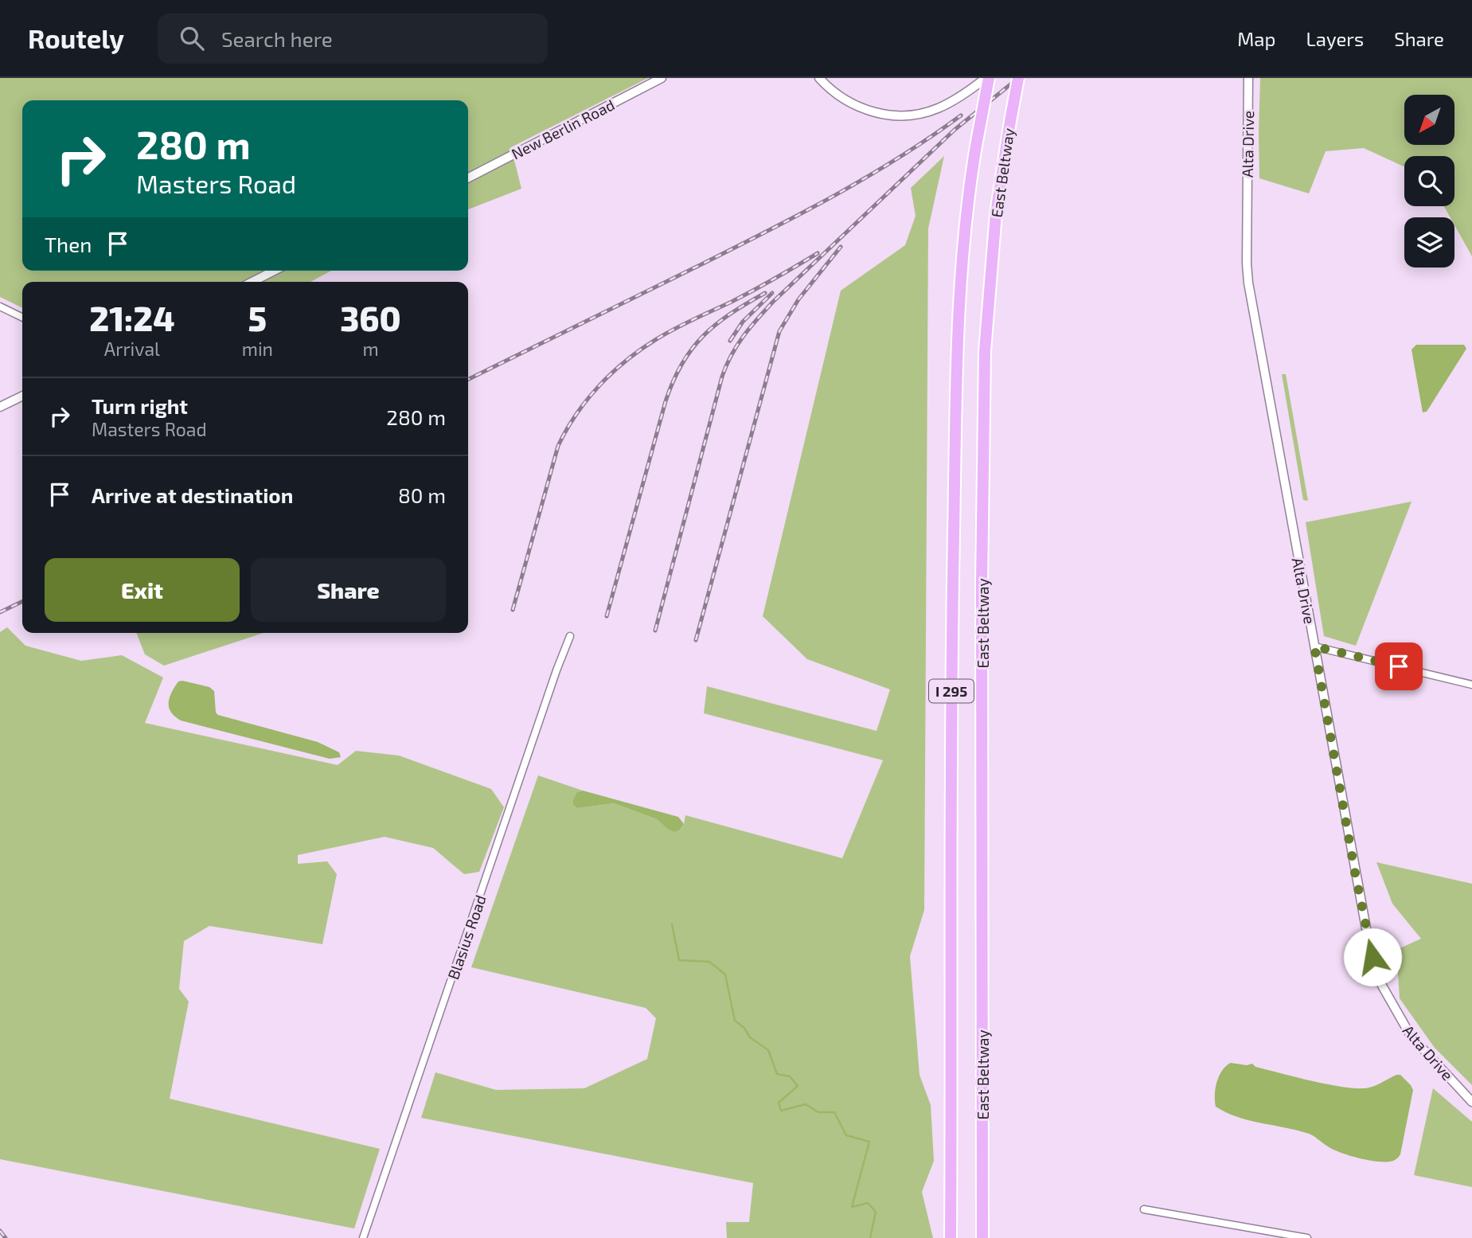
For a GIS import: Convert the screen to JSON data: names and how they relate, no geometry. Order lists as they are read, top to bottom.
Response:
{
  "streets": {
    "highway": ["East Beltway", "I 295"],
    "street": ["New Berlin Road", "Alta Drive", "Blasius Road"]
  },
  "north": "bottom left",
  "page": {
    "header": "Routely",
    "search": "Search here",
    "nav": ["Map", "Layers", "Share"],
    "turn": ["280 m", "Masters Road"],
    "then": "Then",
    "eta": [
      "21:24",
      "Arrival",
      "5",
      "min",
      "360",
      "m"
    ],
    "list": [
      {
        "name": "Turn right",
        "note": "Masters Road",
        "value": "280 m"
      },
      {
        "name": "Arrive at destination",
        "value": "80 m"
      }
    ],
    "buttons": ["Exit", "Share"]
  }
}
